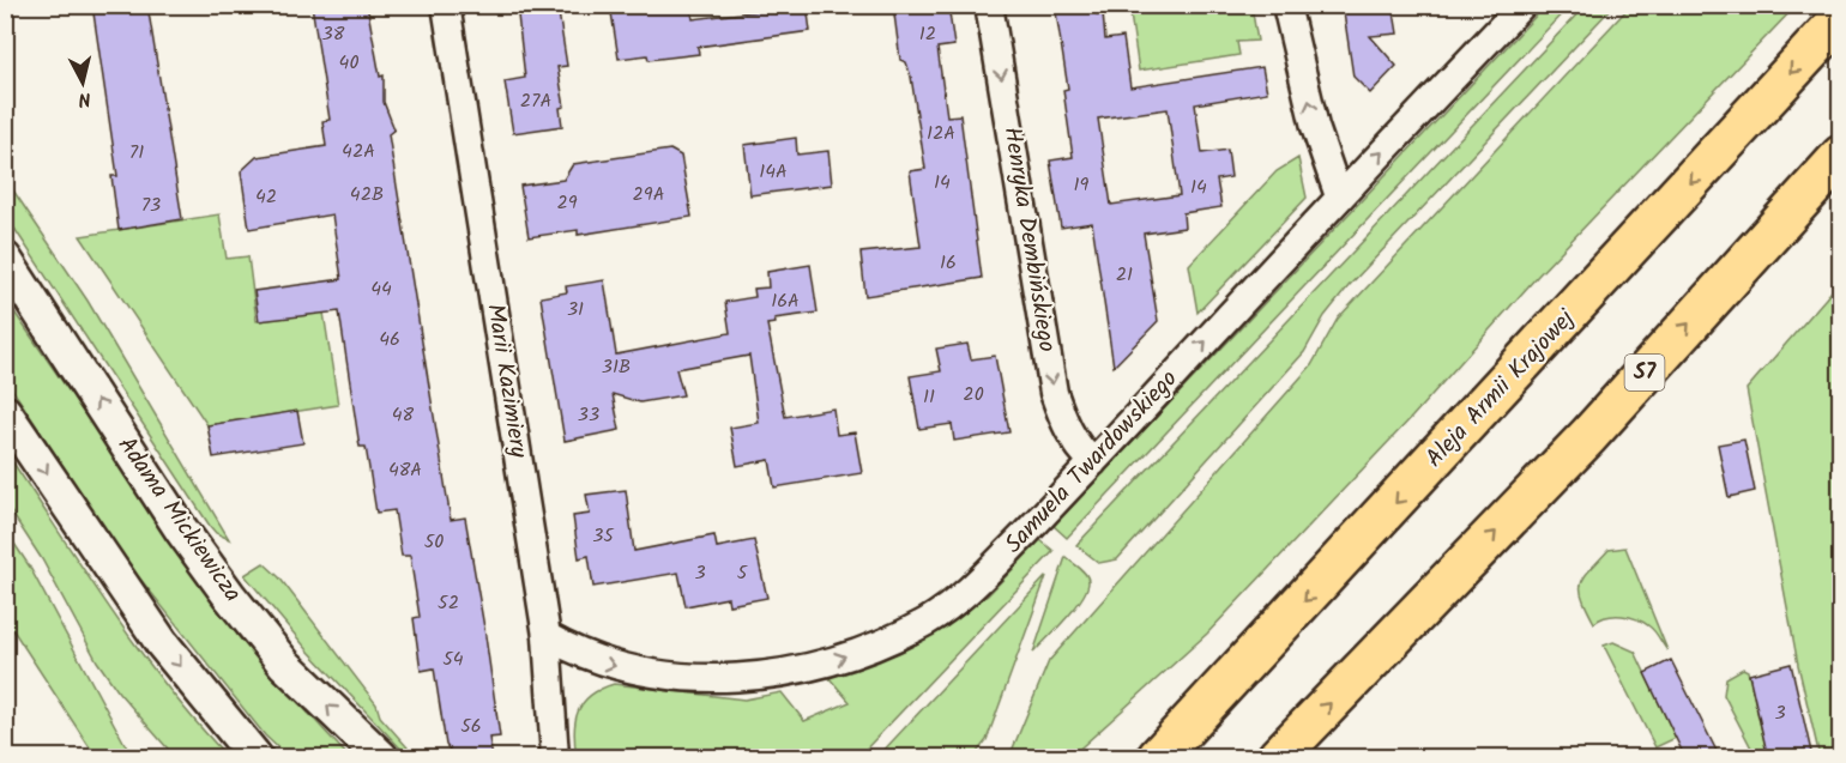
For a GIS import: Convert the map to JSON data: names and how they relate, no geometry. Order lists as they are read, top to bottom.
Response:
{
  "streets": {
    "highway": ["S7", "Aleja Armii Krajowej"],
    "street": [
      "Henryka Dembińskiego",
      "Marii Kazimiery",
      "Samuela Twardowskiego",
      "Adama Mickiewicza"
    ]
  },
  "crossings": [
    ["Henryka Dembińskiego", "Samuela Twardowskiego"],
    ["Marii Kazimiery", "Samuela Twardowskiego"]
  ],
  "one_way": ["Henryka Dembińskiego", "Samuela Twardowskiego"],
  "house_numbers": [
    "38",
    "12",
    "40",
    "27A",
    "12A",
    "42A",
    "71",
    "14A",
    "14",
    "19",
    "14",
    "42B",
    "29A",
    "42",
    "29",
    "73",
    "16",
    "21",
    "44",
    "16A",
    "31",
    "46",
    "31B",
    "20",
    "11",
    "48",
    "33",
    "48A",
    "35",
    "50",
    "3",
    "5",
    "52",
    "54",
    "3",
    "56"
  ],
  "north": "bottom"
}
